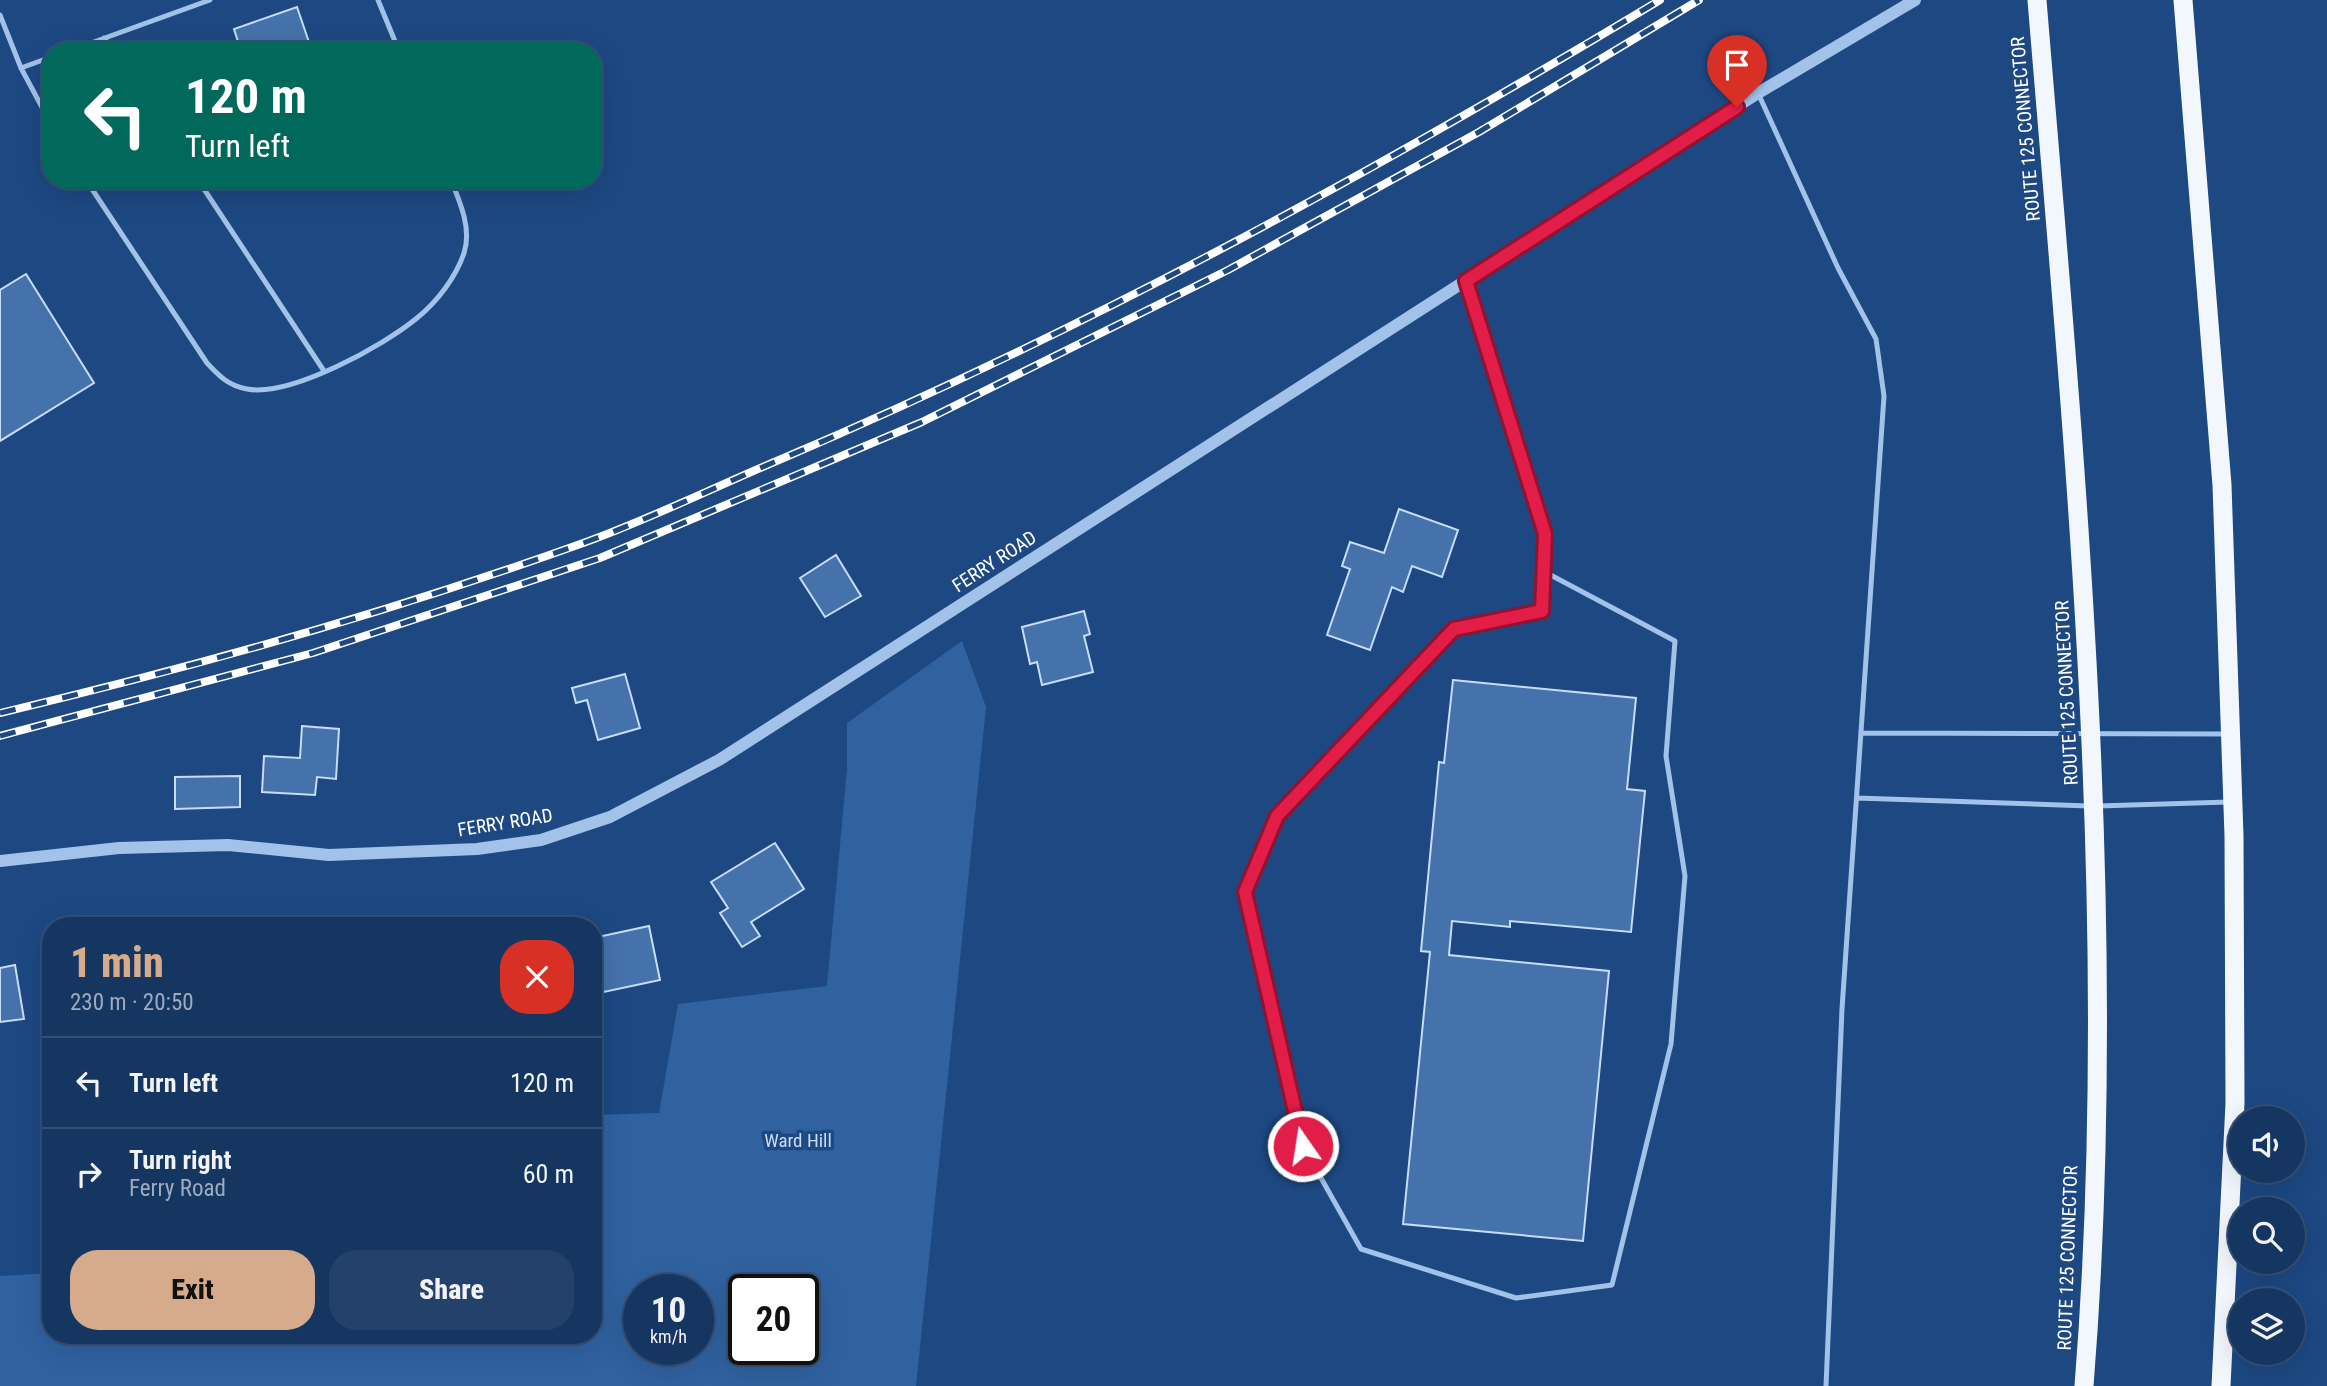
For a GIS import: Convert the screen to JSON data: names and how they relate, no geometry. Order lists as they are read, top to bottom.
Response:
{
  "streets": {
    "highway": ["ROUTE 125 CONNECTOR"],
    "street": ["FERRY ROAD"]
  },
  "parks": ["Ward Hill"],
  "page": {
    "turn": ["120 m", "Turn left"],
    "heading": ["1 min", "230 m · 20:50"],
    "list": [
      {
        "name": "Turn left",
        "value": "120 m"
      },
      {
        "name": "Turn right",
        "note": "Ferry Road",
        "value": "60 m"
      }
    ],
    "buttons": ["Exit", "Share"],
    "speed": "10 km/h",
    "limit": "20"
  }
}
